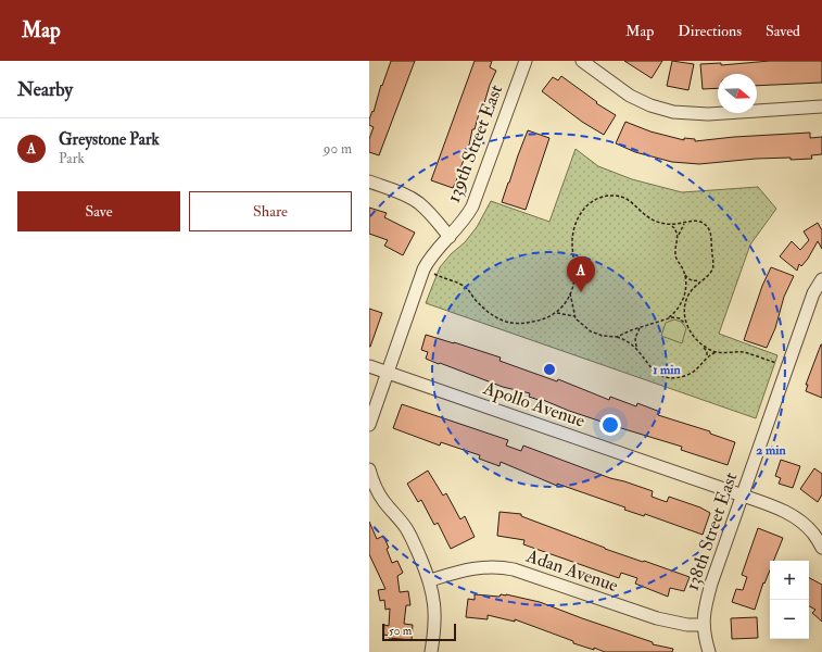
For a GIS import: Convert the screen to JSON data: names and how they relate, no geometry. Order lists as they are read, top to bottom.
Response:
{
  "streets": {
    "street": [
      "139th Street East",
      "Apollo Avenue",
      "138th Street East",
      "Adan Avenue"
    ]
  },
  "crossings": [
    ["139th Street East", "Apollo Avenue"],
    ["Apollo Avenue", "138th Street East"],
    ["138th Street East", "Adan Avenue"]
  ],
  "scale_bar": "50 m",
  "north": "right",
  "page": {
    "header": "Map",
    "nav": ["Map", "Directions", "Saved"],
    "heading": "Nearby",
    "list": [
      {
        "mark": "A",
        "name": "Greystone Park",
        "note": "Park",
        "value": "90 m"
      }
    ],
    "buttons": ["Save", "Share"],
    "pins": "A",
    "map_buttons": ["+", "−"],
    "scale": "50 m"
  },
  "rings": ["1 min", "2 min"]
}
